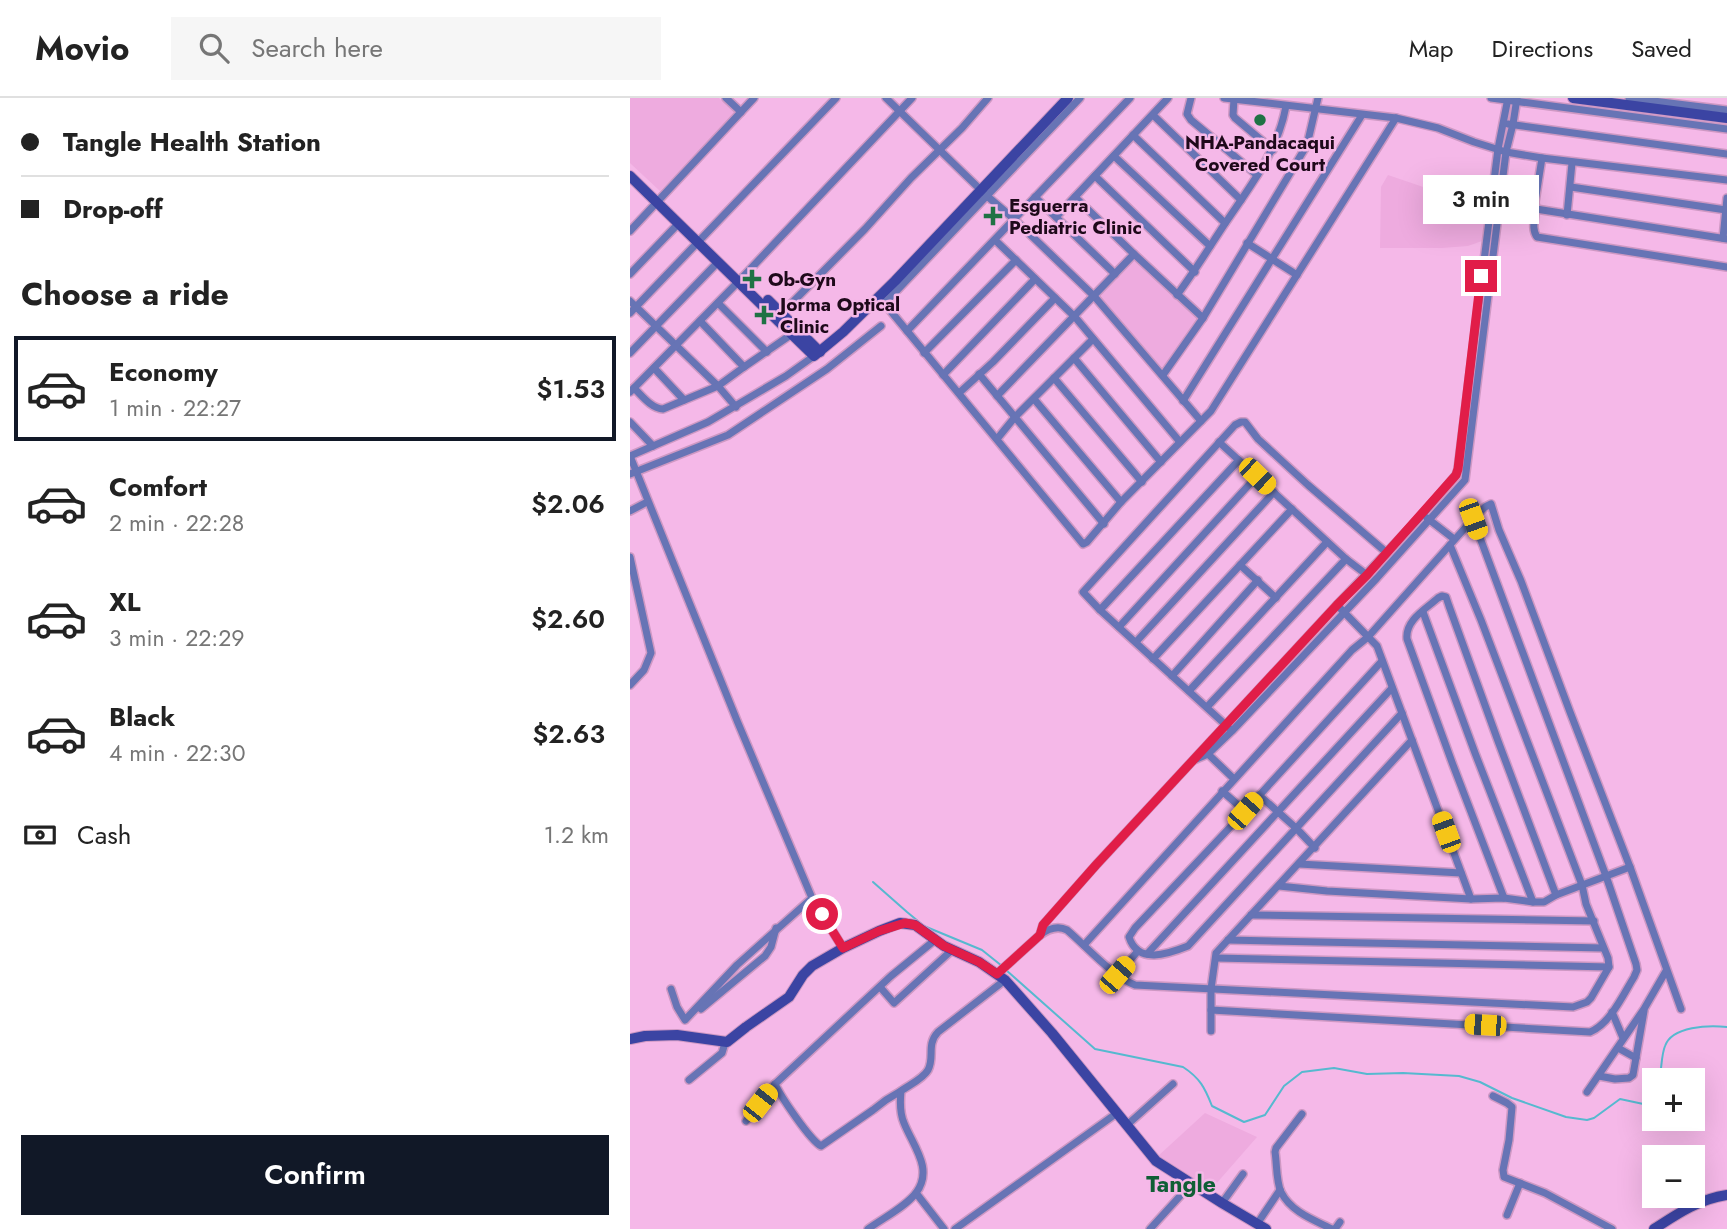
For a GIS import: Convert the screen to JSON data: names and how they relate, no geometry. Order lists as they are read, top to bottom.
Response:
{
  "districts": ["Tangle"],
  "places": {
    "other": ["NHA-Pandacaqui Covered Court"],
    "health": ["Esguerra Pediatric Clinic", "Ob-Gyn", "Jorma Optical Clinic"]
  },
  "page": {
    "header": "Movio",
    "search": "Search here",
    "nav": ["Map", "Directions", "Saved"],
    "banner": ["Tangle Health Station", "Drop-off"],
    "bubble": "3 min",
    "heading": "Choose a ride",
    "list": [
      {
        "name": "Economy",
        "note": "1 min · 22:27",
        "value": "$1.53"
      },
      {
        "name": "Comfort",
        "note": "2 min · 22:28",
        "value": "$2.06"
      },
      {
        "name": "XL",
        "note": "3 min · 22:29",
        "value": "$2.60"
      },
      {
        "name": "Black",
        "note": "4 min · 22:30",
        "value": "$2.63"
      }
    ],
    "pay": ["Cash", "1.2 km"],
    "map_buttons": ["+", "−"],
    "buttons": "Confirm"
  }
}
